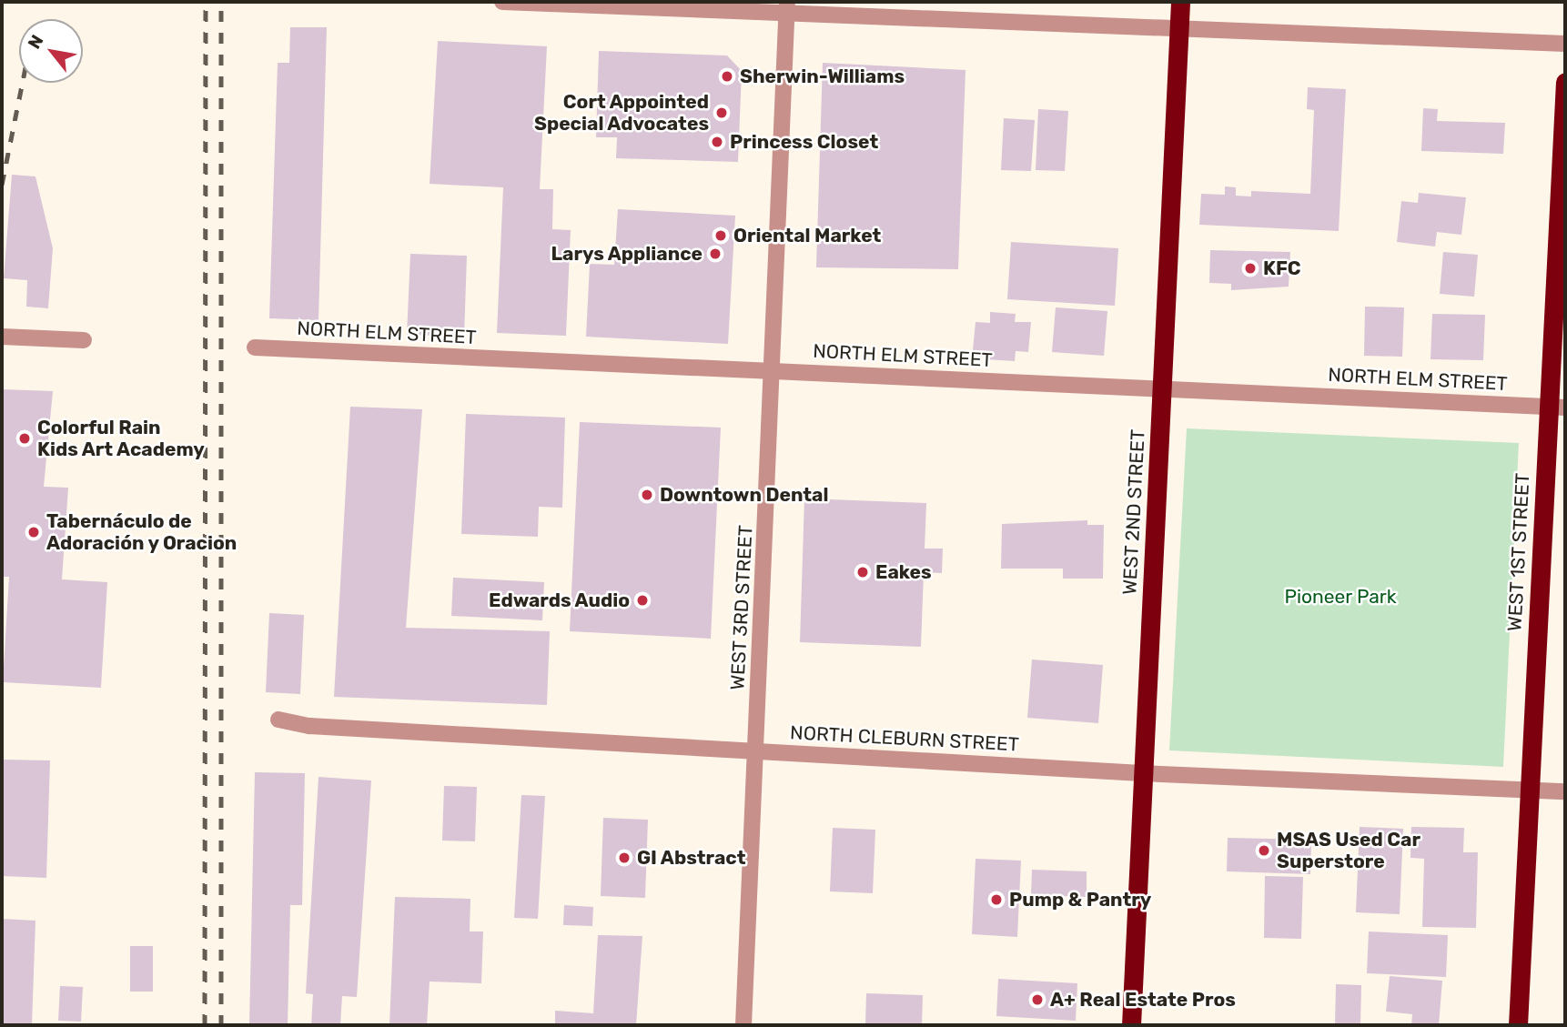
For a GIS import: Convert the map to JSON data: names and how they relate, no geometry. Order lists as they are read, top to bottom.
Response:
{
  "streets": {
    "highway": ["WEST 2ND STREET", "WEST 1ST STREET"],
    "street": ["NORTH ELM STREET", "WEST 3RD STREET", "NORTH CLEBURN STREET"]
  },
  "crossings": [
    ["NORTH ELM STREET", "WEST 2ND STREET"],
    ["NORTH ELM STREET", "WEST 1ST STREET"],
    ["NORTH ELM STREET", "WEST 3RD STREET"],
    ["WEST 2ND STREET", "NORTH CLEBURN STREET"],
    ["WEST 1ST STREET", "NORTH CLEBURN STREET"],
    ["WEST 3RD STREET", "NORTH CLEBURN STREET"]
  ],
  "parks": ["Pioneer Park"],
  "places": [
    "Sherwin-Williams",
    "Cort Appointed Special Advocates",
    "Princess Closet",
    "Oriental Market",
    "Larys Appliance",
    "KFC",
    "Colorful Rain Kids Art Academy",
    "Downtown Dental",
    "Tabernáculo de Adoración y Oracion",
    "Eakes",
    "Edwards Audio",
    "MSAS Used Car Superstore",
    "GI Abstract",
    "Pump & Pantry",
    "A+ Real Estate Pros"
  ],
  "north": "top left"
}
